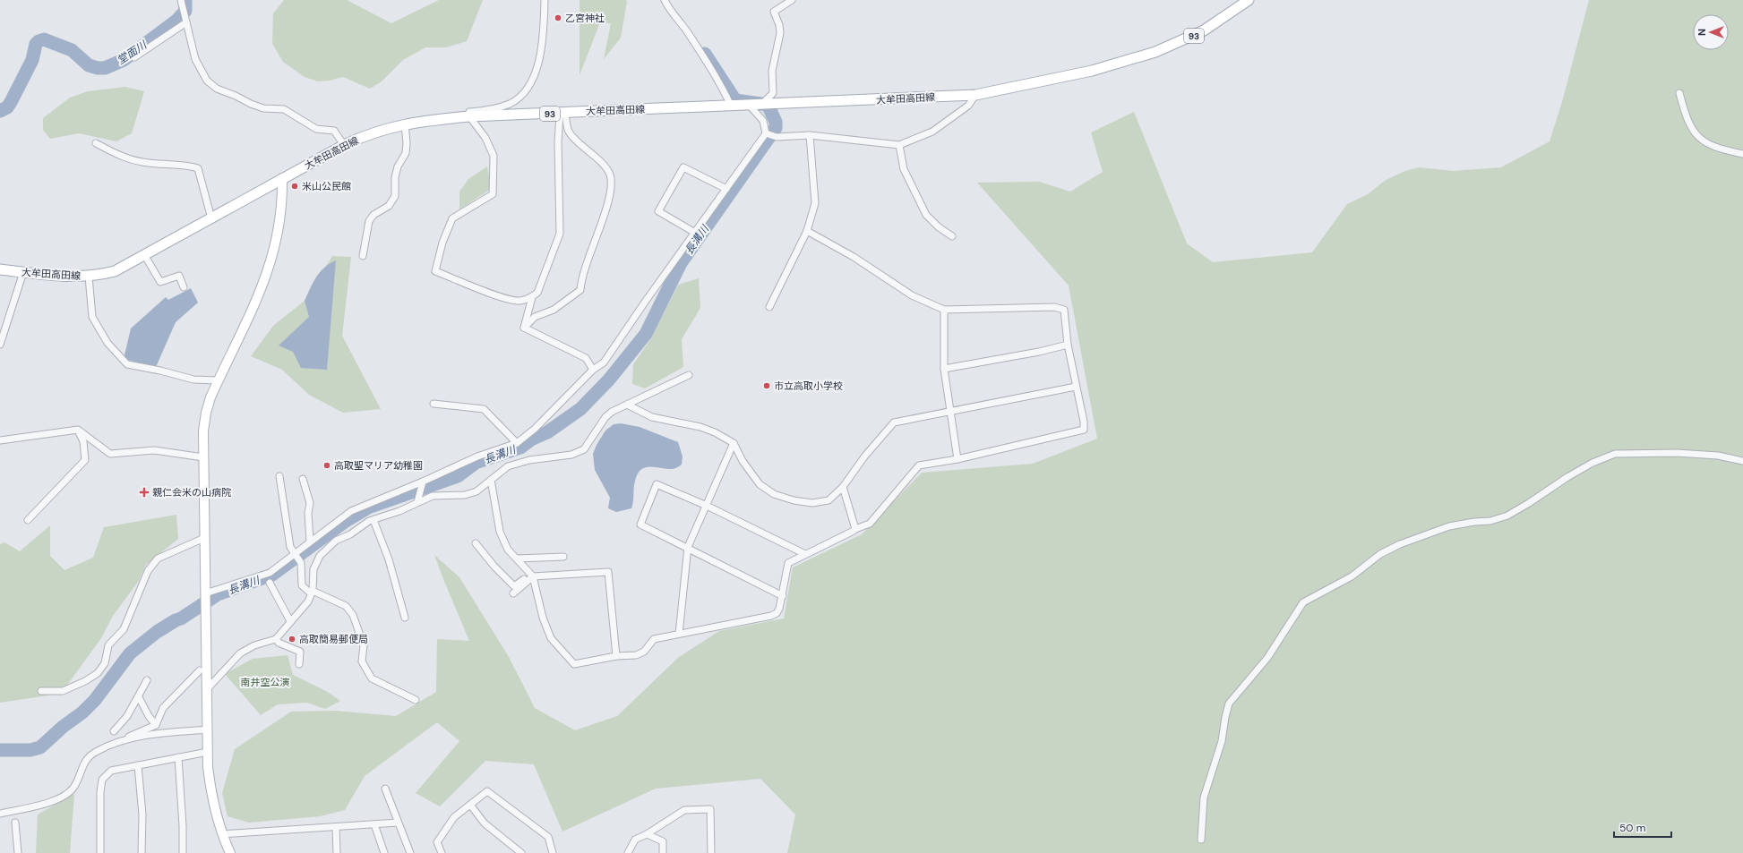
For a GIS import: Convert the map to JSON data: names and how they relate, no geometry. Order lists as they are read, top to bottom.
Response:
{
  "streets": {
    "main road": ["93", "大牟田高田線"]
  },
  "water": ["堂面川", "長溝川"],
  "parks": ["南井空公演"],
  "places": {
    "other": [
      "乙宮神社",
      "米山公民館",
      "市立高取小学校",
      "高取聖マリア幼稚園",
      "高取簡易郵便局"
    ],
    "health": ["親仁会米の山病院"]
  },
  "scale_bar": "50 m",
  "north": "left"
}
